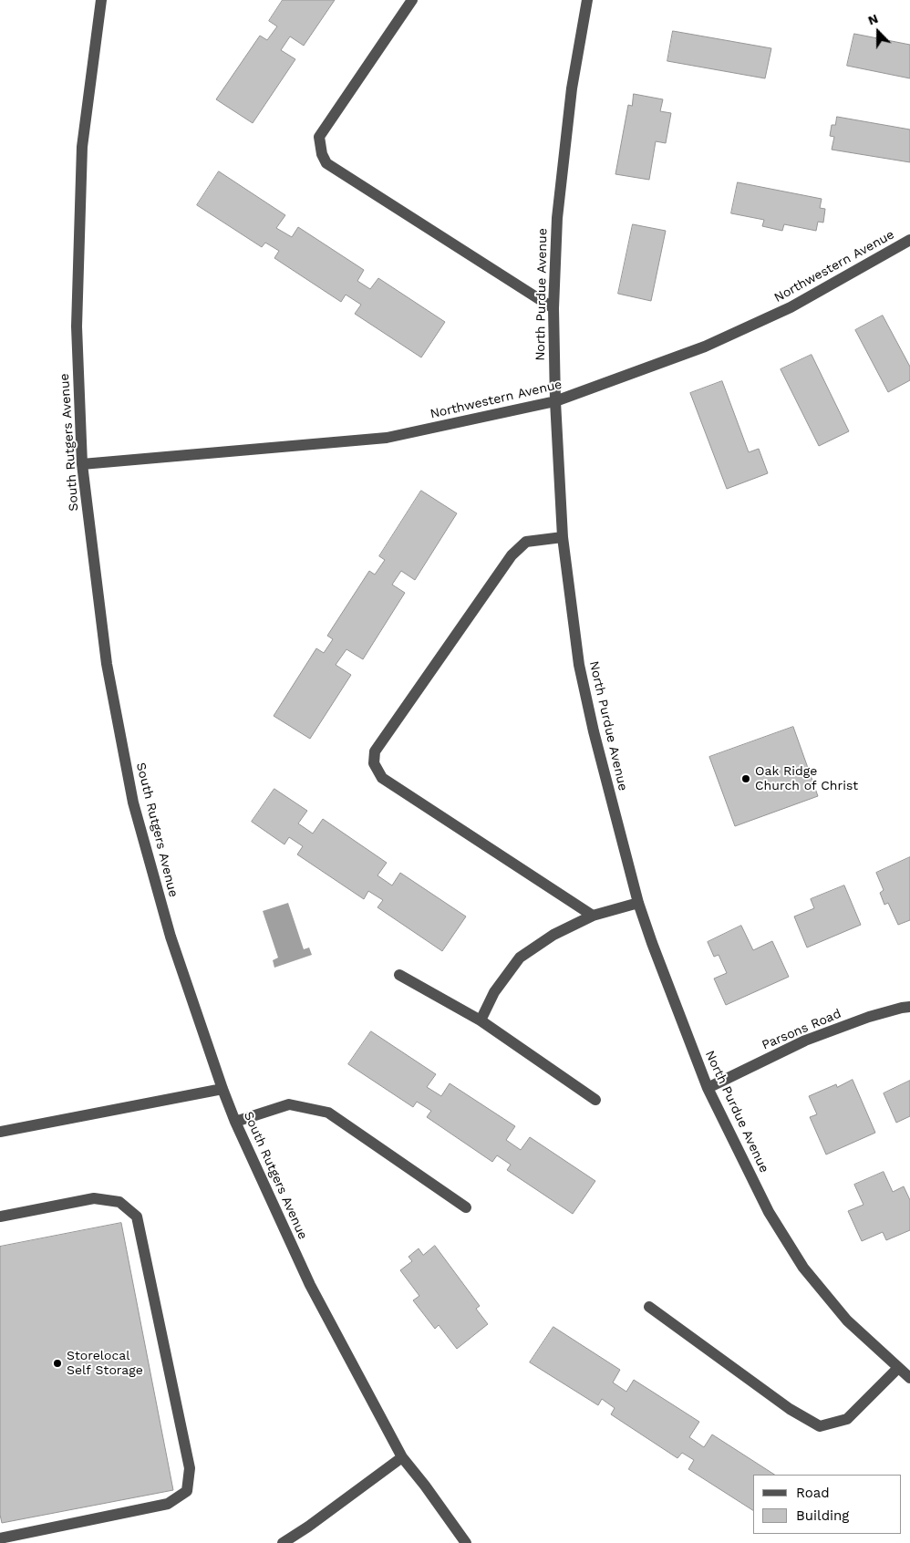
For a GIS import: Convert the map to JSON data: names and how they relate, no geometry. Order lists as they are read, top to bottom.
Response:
{
  "streets": {
    "street": [
      "Northwestern Avenue",
      "North Purdue Avenue",
      "South Rutgers Avenue",
      "Parsons Road"
    ]
  },
  "crossings": [
    ["Northwestern Avenue", "North Purdue Avenue"],
    ["Northwestern Avenue", "South Rutgers Avenue"],
    ["North Purdue Avenue", "Parsons Road"]
  ],
  "places": ["Oak Ridge Church of Christ", "Storelocal Self Storage"],
  "legend": ["Road", "Building"],
  "north": "top"
}
